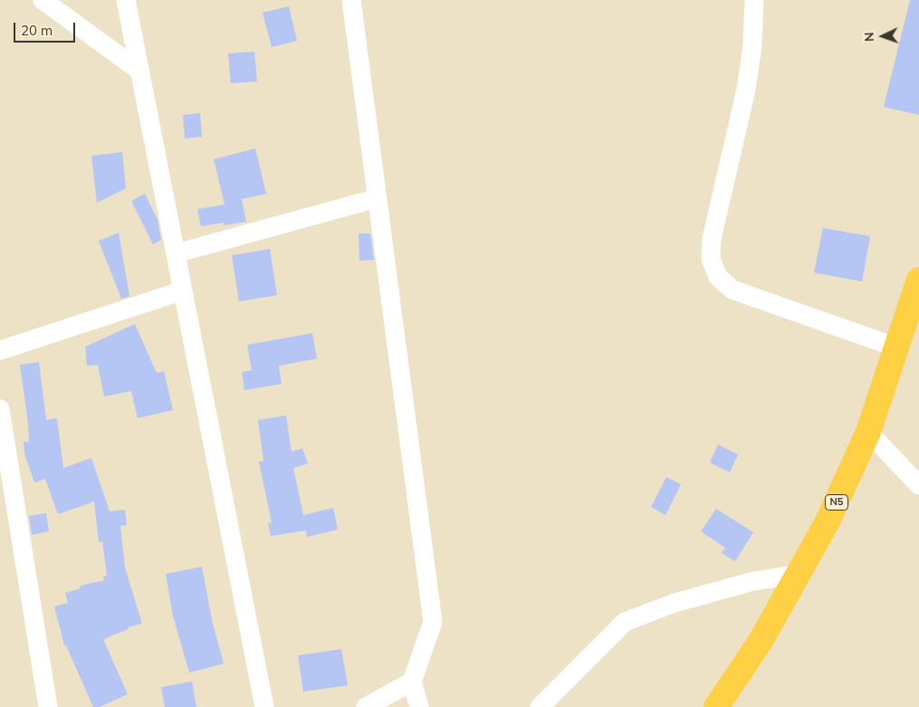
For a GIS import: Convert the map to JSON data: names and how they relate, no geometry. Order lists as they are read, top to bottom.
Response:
{
  "streets": {
    "highway": ["N5"]
  },
  "scale_bar": "20 m",
  "north": "left"
}
